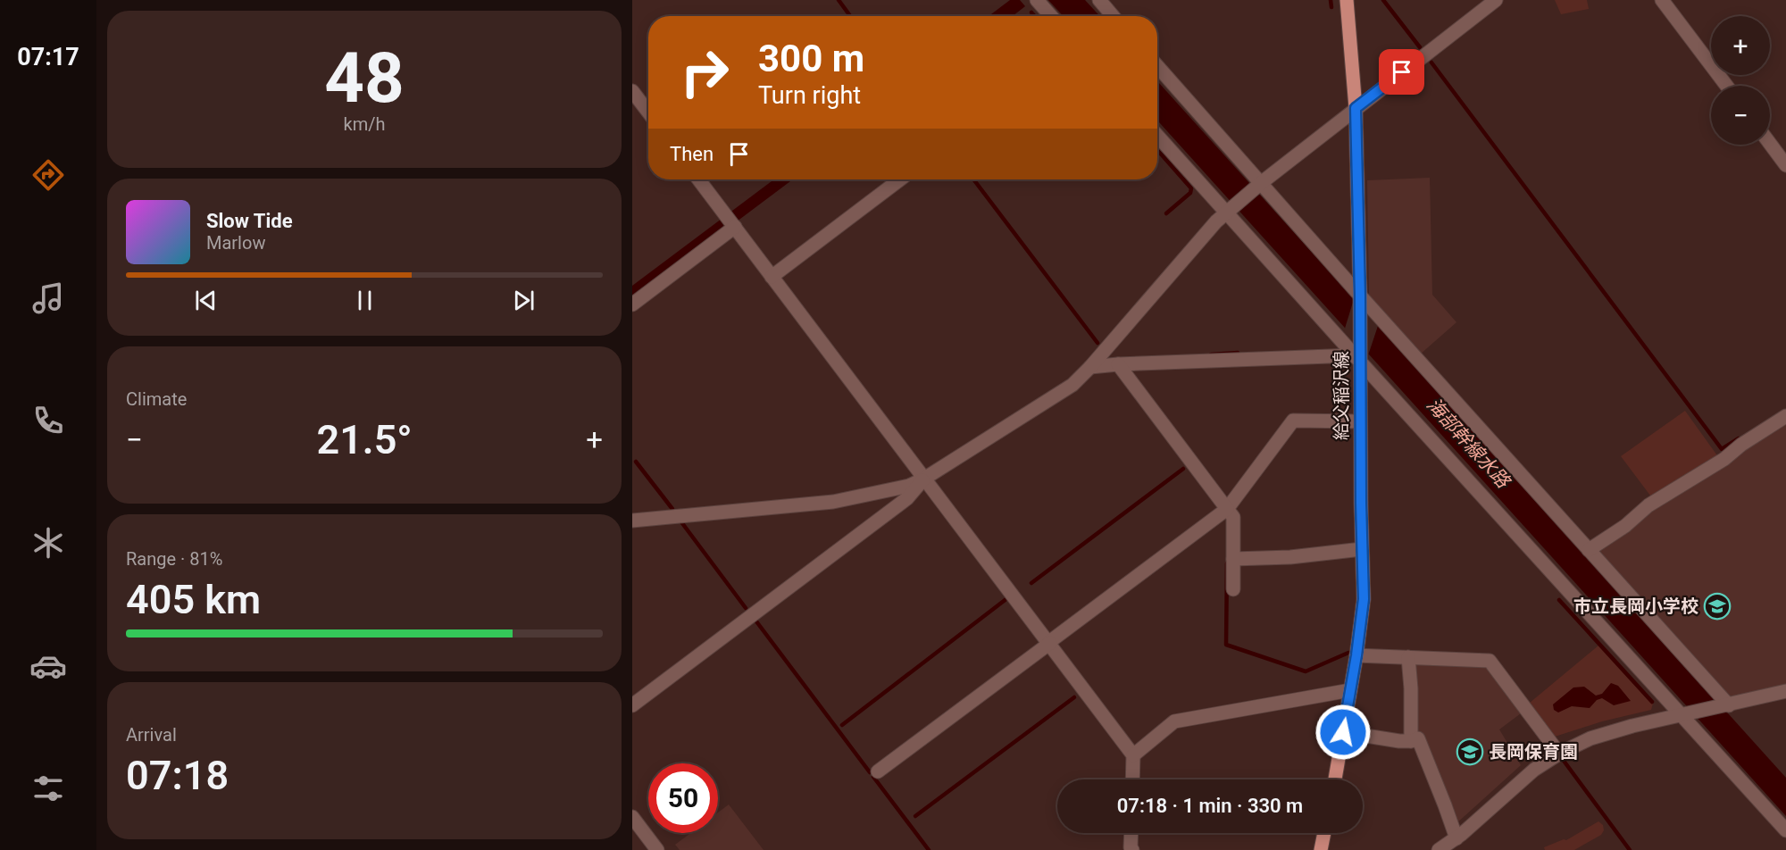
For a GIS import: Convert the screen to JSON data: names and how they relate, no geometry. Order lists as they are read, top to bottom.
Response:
{
  "streets": {
    "main road": ["給父稲沢線"]
  },
  "water": ["海部幹線水路"],
  "places": {
    "school or university": ["市立長岡小学校", "長岡保育園"]
  },
  "page": {
    "tabs": "07:17",
    "tile": [
      ["48", "km/h"],
      "Climate",
      ["Range · 81%", "405 km"],
      ["Arrival", "07:18"]
    ],
    "map_buttons": ["+", "−"],
    "turn": ["300 m", "Turn right"],
    "then": "Then",
    "song": ["Slow Tide", "Marlow"],
    "heat": ["−", "21.5°", "+"],
    "limit": "50",
    "trip": "07:18 · 1 min · 330 m"
  }
}
